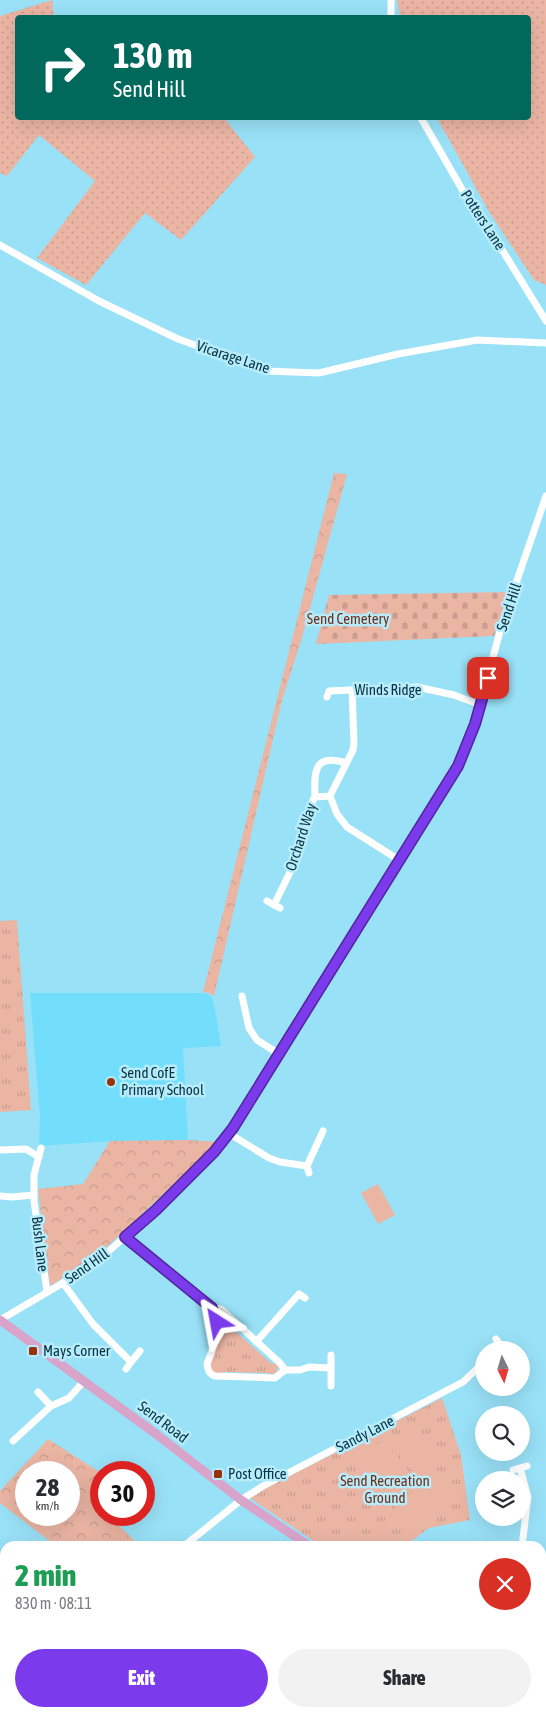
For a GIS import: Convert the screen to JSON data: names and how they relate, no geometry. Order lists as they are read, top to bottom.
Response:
{
  "streets": {
    "main road": ["Send Road"],
    "street": [
      "Potters Lane",
      "Vicarage Lane",
      "Send Hill",
      "Winds Ridge",
      "Orchard Way",
      "Bush Lane",
      "Sandy Lane"
    ]
  },
  "crossings": [
    ["Send Hill", "Winds Ridge"],
    ["Send Hill", "Orchard Way"],
    ["Send Hill", "Bush Lane"],
    ["Send Hill", "Send Road"],
    ["Winds Ridge", "Orchard Way"],
    ["Send Road", "Sandy Lane"]
  ],
  "parks": ["Send Cemetery", "Send Recreation Ground"],
  "places": {
    "other": ["Send CofE Primary School"],
    "transit": ["Mays Corner", "Post Office"]
  },
  "north": "bottom",
  "page": {
    "turn": ["130 m", "Send Hill"],
    "speed": "28 km/h",
    "limit": "30",
    "heading": ["2 min", "830 m · 08:11"],
    "buttons": ["Exit", "Share"]
  }
}
